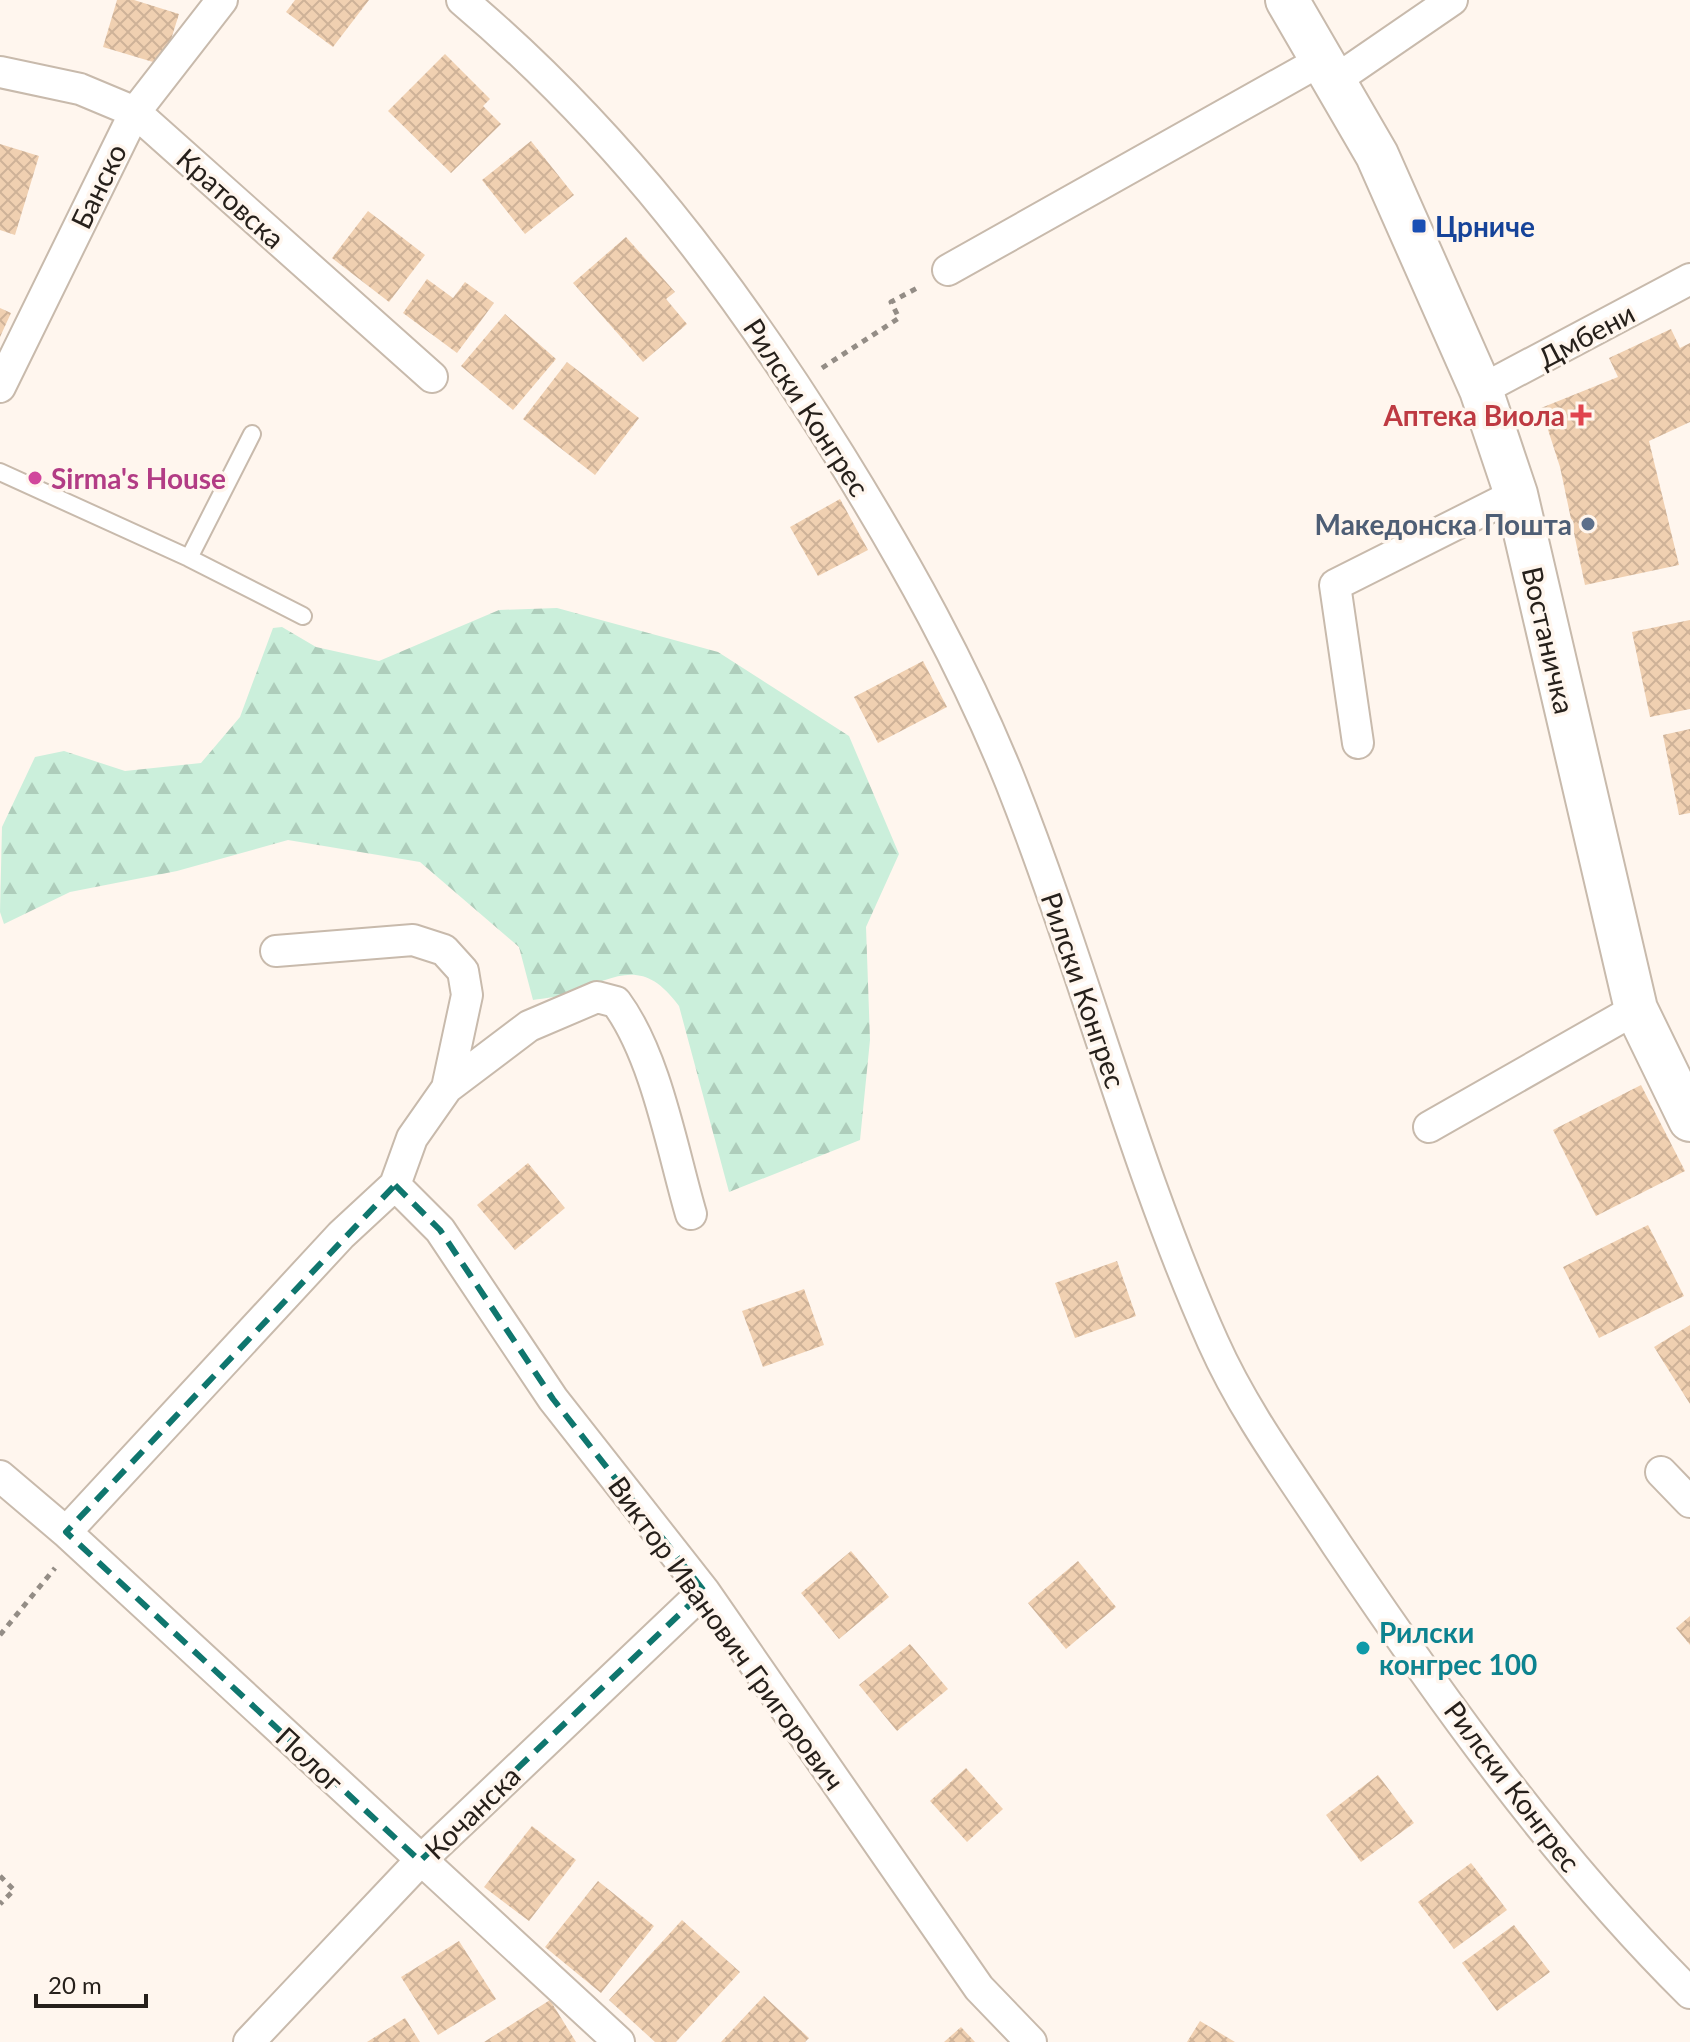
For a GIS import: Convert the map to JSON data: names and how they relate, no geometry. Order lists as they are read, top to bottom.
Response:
{
  "streets": {
    "street": [
      "Банско",
      "Кратовска",
      "Дмбени",
      "Рилски Конгрес",
      "Востаничка",
      "Виктор Иванович Григорович",
      "Полог",
      "Кочанска"
    ]
  },
  "crossings": [
    ["Банско", "Кратовска"],
    ["Дмбени", "Востаничка"],
    ["Виктор Иванович Григорович", "Кочанска"],
    ["Полог", "Кочанска"]
  ],
  "places": {
    "transit": ["Црниче"],
    "health": ["Аптека Виола"],
    "other": ["Sirma's House", "Македонска Пошта", "Рилски конгрес 100"]
  },
  "scale_bar": "20 m"
}
